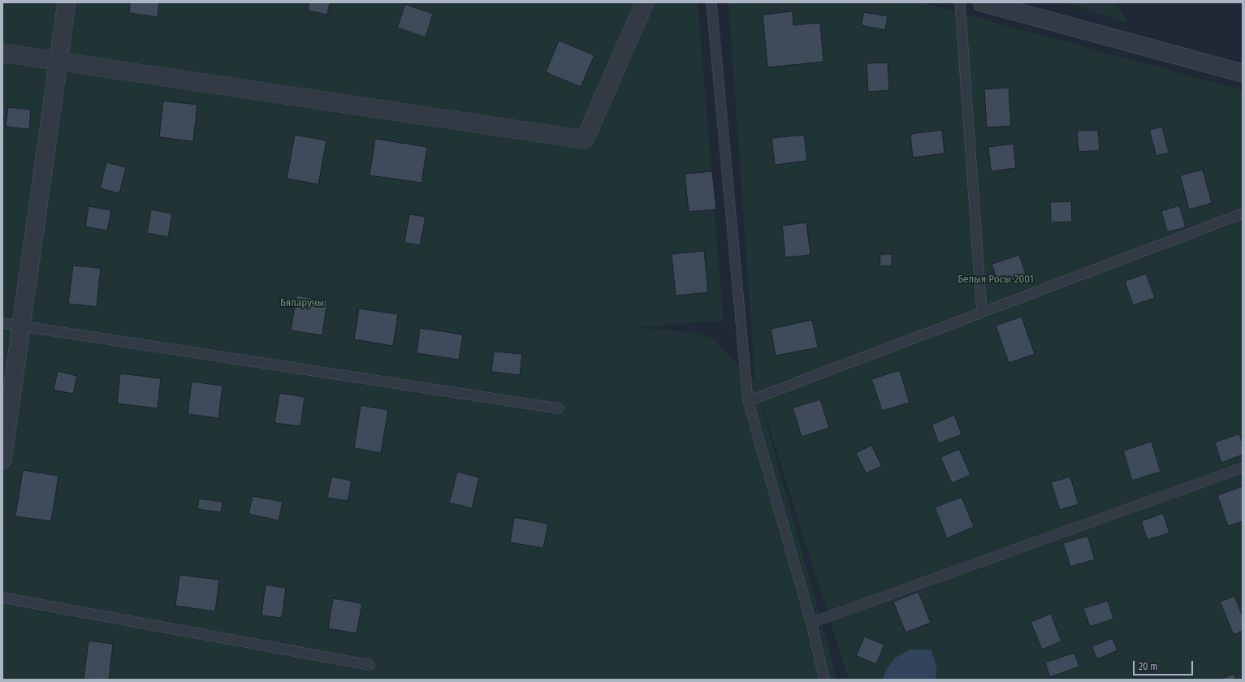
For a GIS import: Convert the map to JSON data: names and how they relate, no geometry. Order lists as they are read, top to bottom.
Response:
{
  "parks": ["Белыя Росы-2001", "Бяларучы"],
  "scale_bar": "20 m"
}
